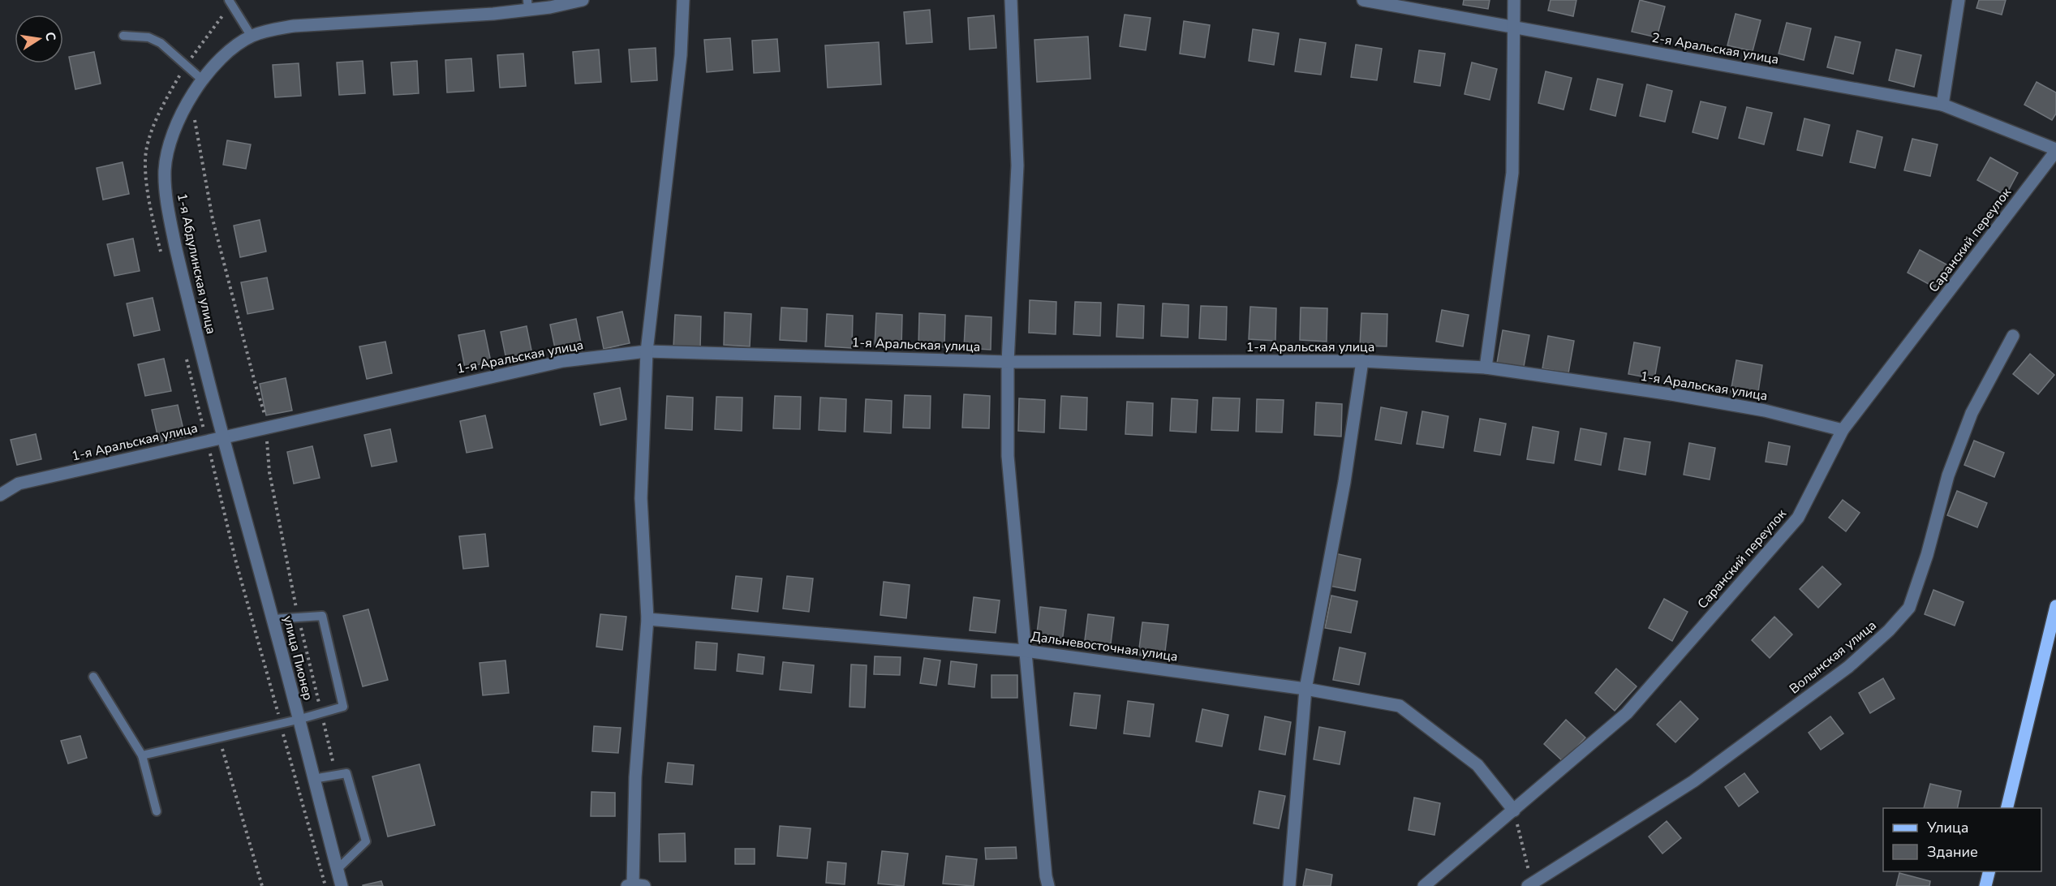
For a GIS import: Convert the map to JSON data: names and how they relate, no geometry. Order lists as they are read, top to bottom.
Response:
{
  "streets": {
    "street": [
      "2-я Аральская улица",
      "Саранский переулок",
      "1-я Абдулинская улица",
      "1-я Аральская улица",
      "Дальневосточная улица",
      "Волынская улица",
      "улица Пионер"
    ]
  },
  "crossings": [
    ["2-я Аральская улица", "Саранский переулок"],
    ["Саранский переулок", "1-я Аральская улица"],
    ["Саранский переулок", "Дальневосточная улица"],
    ["1-я Абдулинская улица", "1-я Аральская улица"],
    ["1-я Абдулинская улица", "улица Пионер"],
    ["1-я Аральская улица", "улица Пионер"]
  ],
  "legend": ["Улица", "Здание"],
  "north": "right"
}
